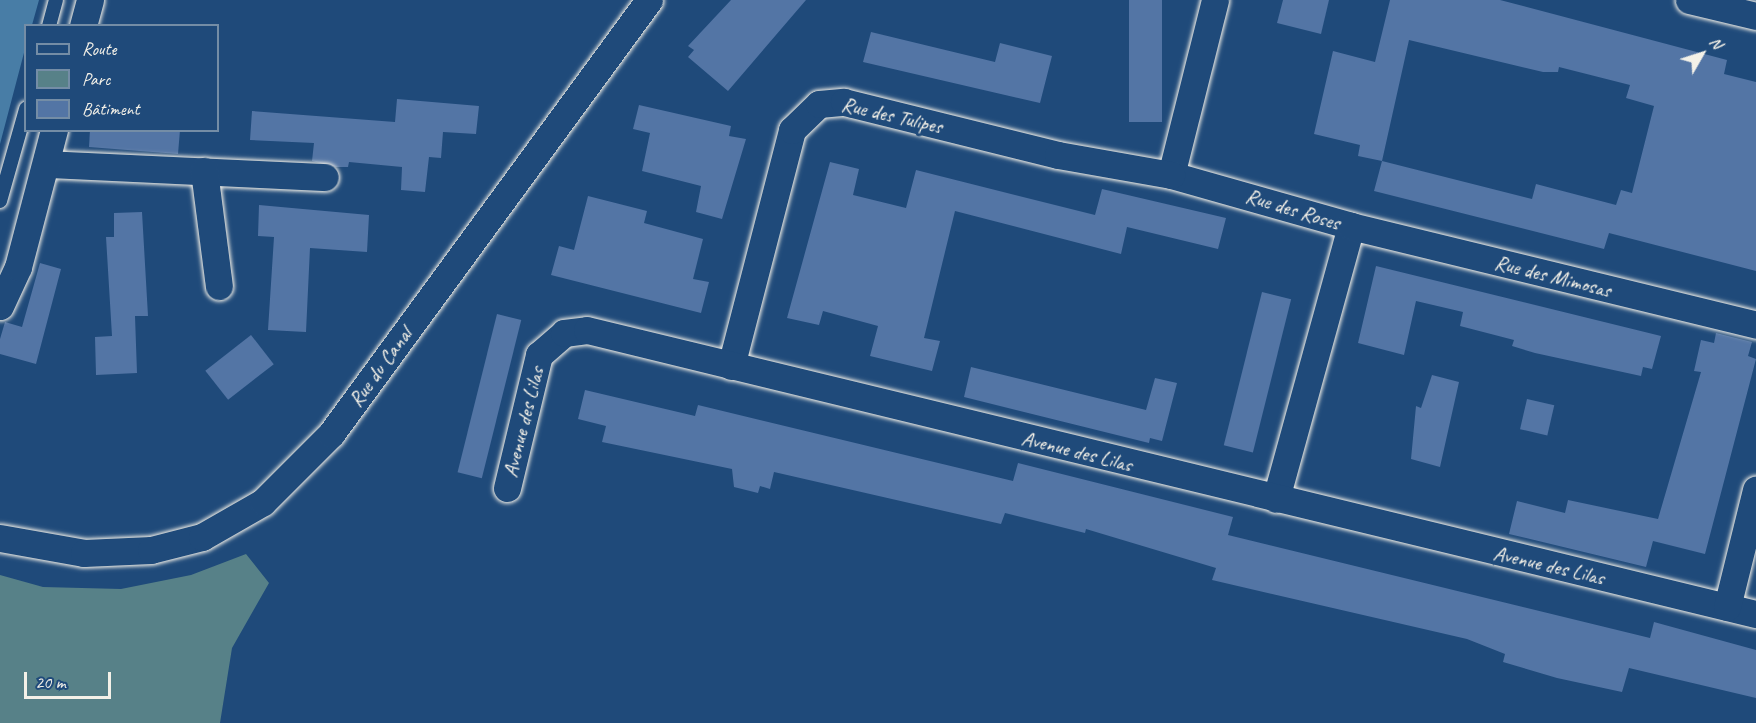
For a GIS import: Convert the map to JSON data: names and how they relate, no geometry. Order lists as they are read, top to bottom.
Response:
{
  "streets": {
    "street": [
      "Rue des Tulipes",
      "Rue des Roses",
      "Rue des Mimosas",
      "Rue du Canal",
      "Avenue des Lilas"
    ]
  },
  "crossings": [
    ["Rue des Tulipes", "Rue des Roses"],
    ["Rue des Tulipes", "Avenue des Lilas"],
    ["Rue des Roses", "Rue des Mimosas"],
    ["Rue des Roses", "Avenue des Lilas"]
  ],
  "legend": ["Route", "Parc", "Bâtiment"],
  "scale_bar": "20 m",
  "north": "top right"
}
